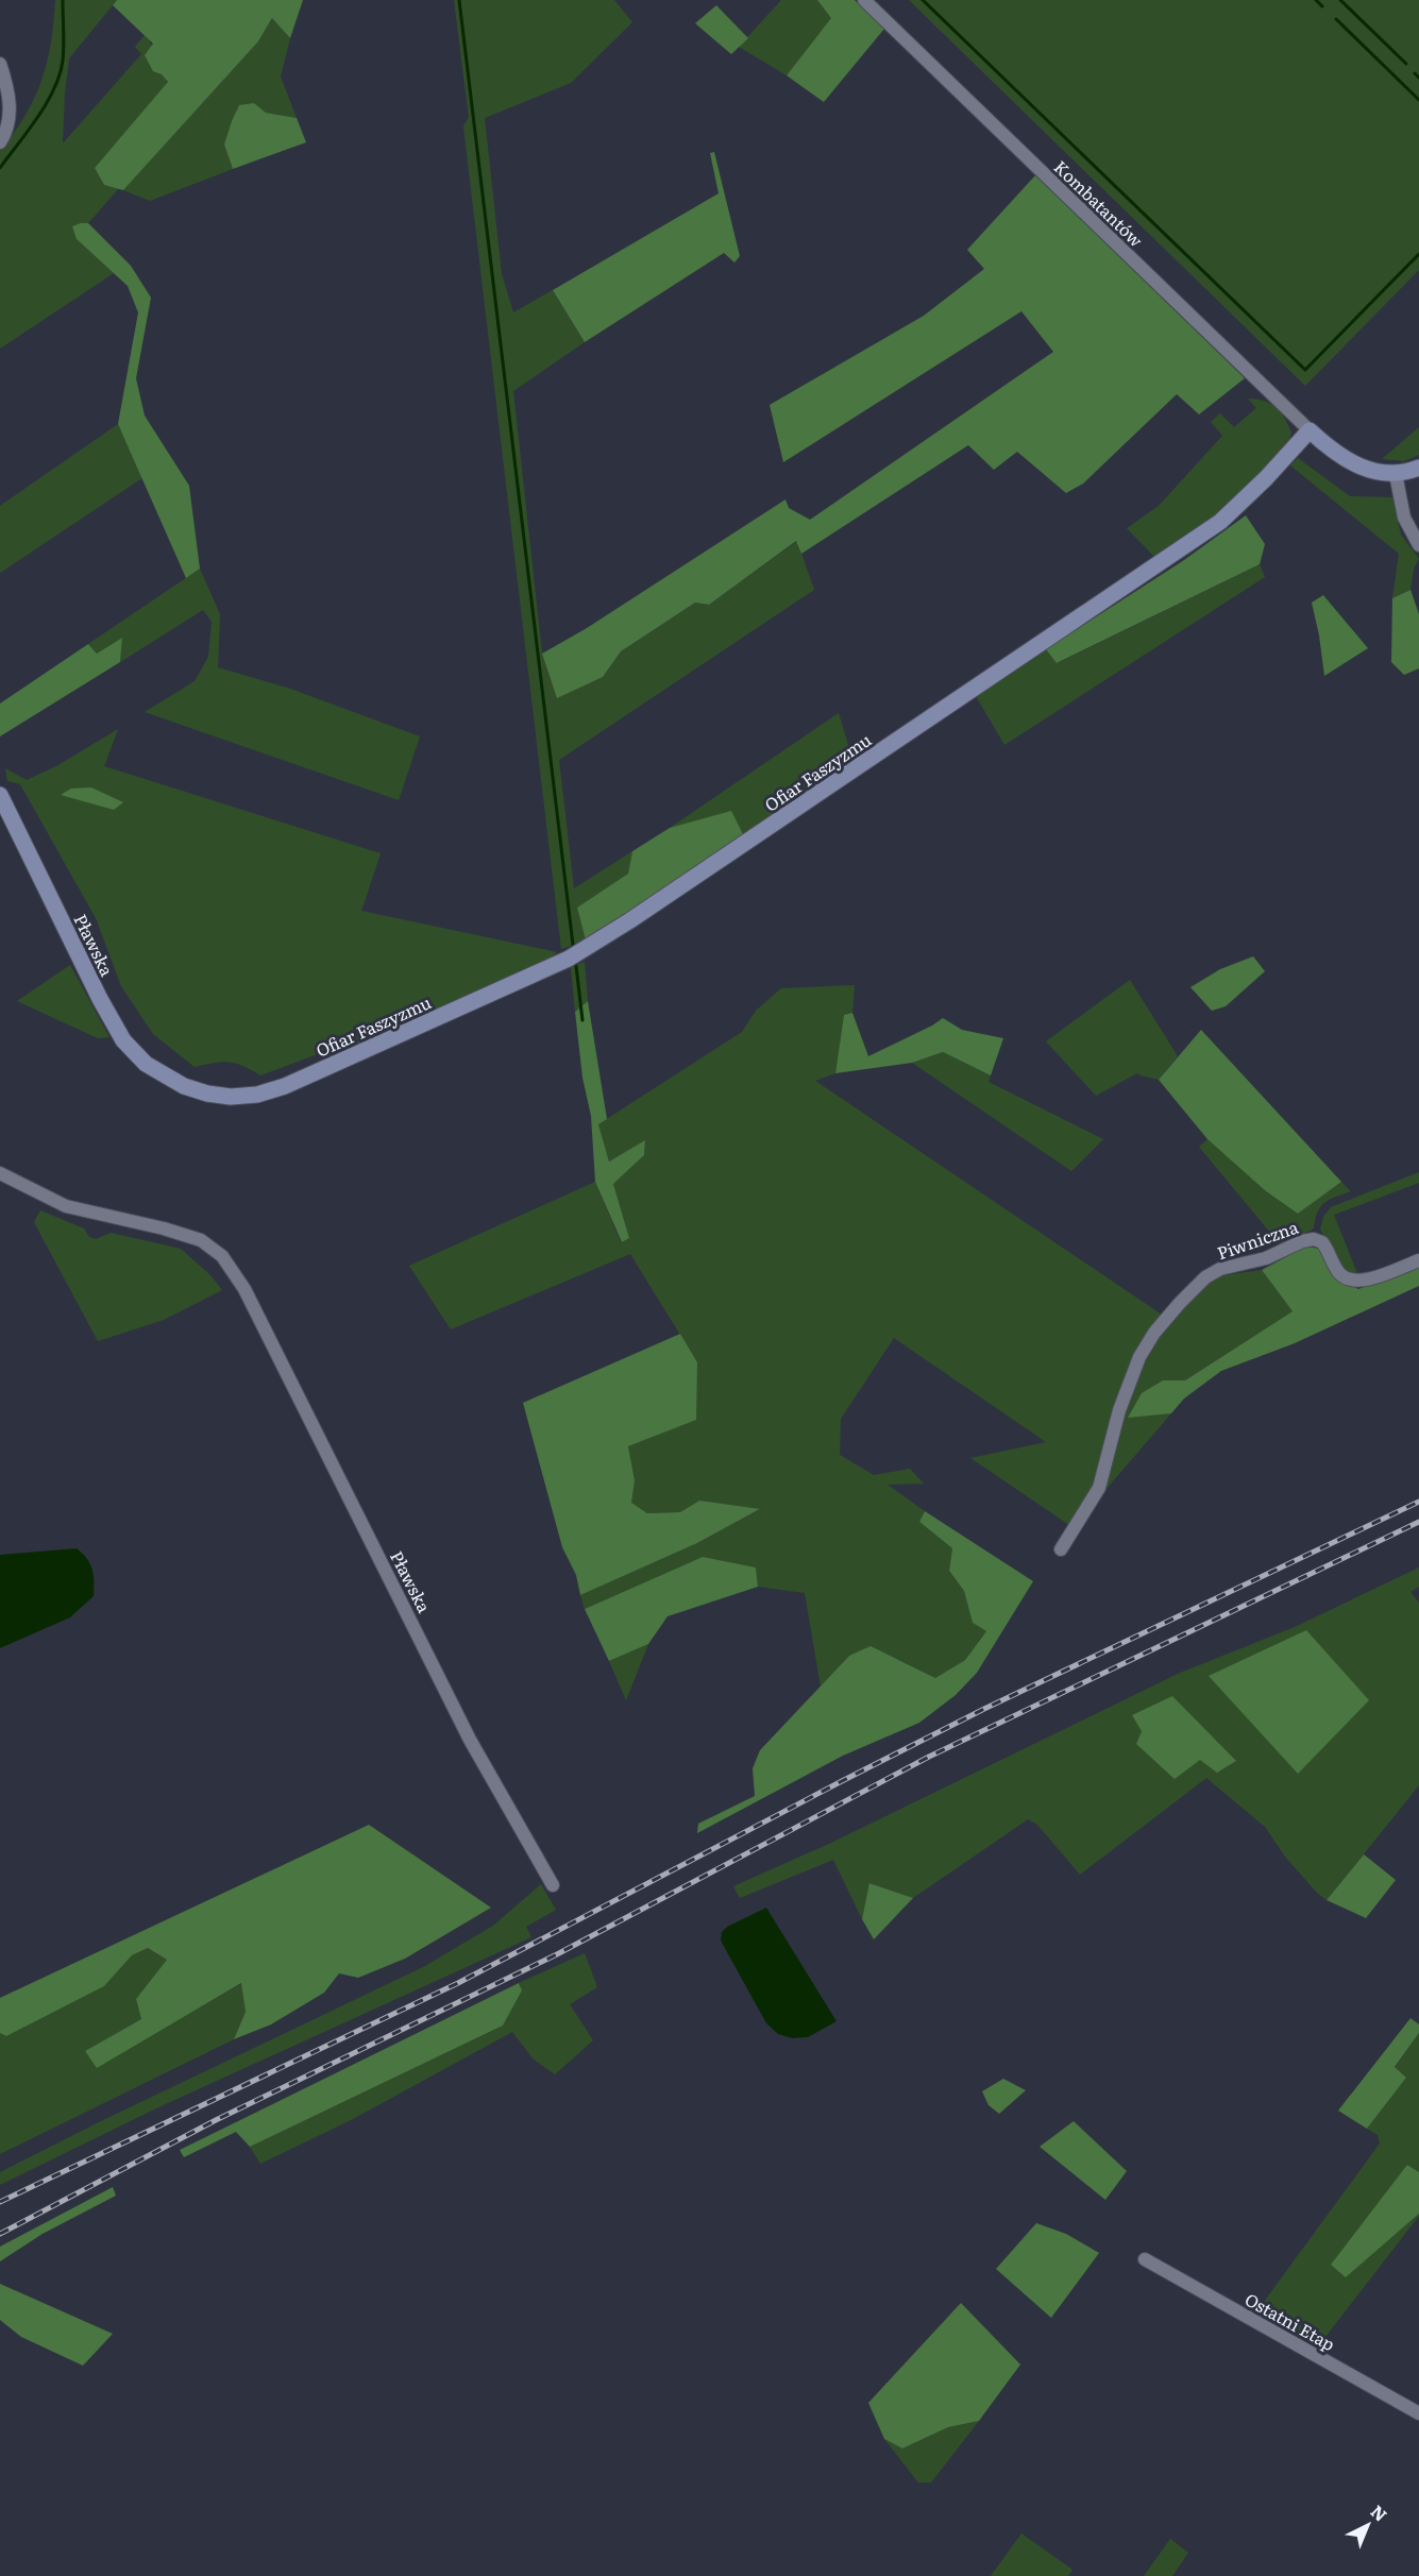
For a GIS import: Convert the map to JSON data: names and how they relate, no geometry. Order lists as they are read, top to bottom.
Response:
{
  "streets": {
    "street": [
      "Kombatantów",
      "Ofiar Faszyzmu",
      "Pławska",
      "Piwniczna",
      "Ostatni Etap"
    ]
  },
  "crossings": [
    ["Kombatantów", "Ofiar Faszyzmu"],
    ["Ofiar Faszyzmu", "Pławska"]
  ],
  "north": "top right"
}
